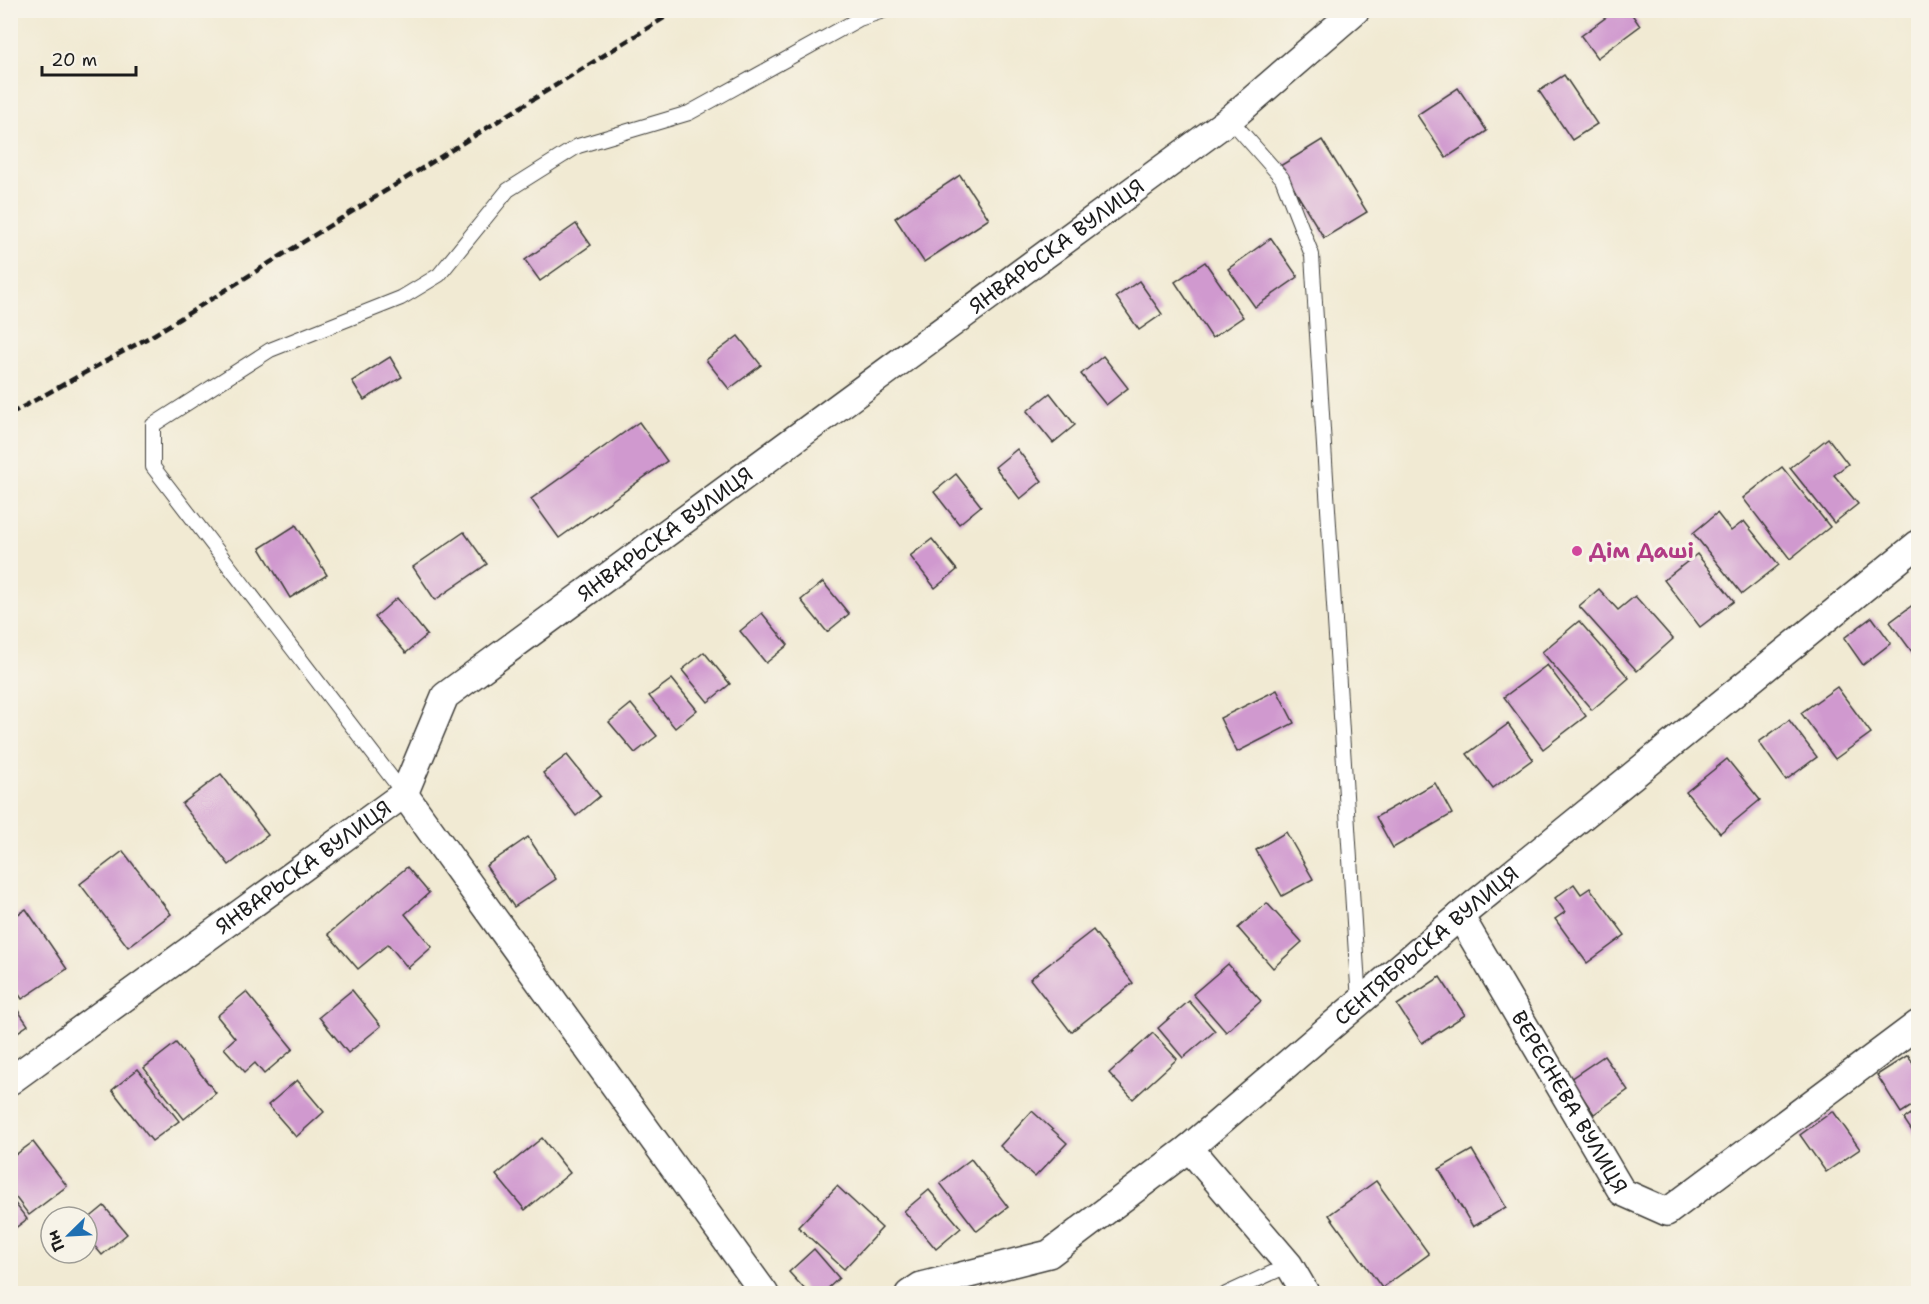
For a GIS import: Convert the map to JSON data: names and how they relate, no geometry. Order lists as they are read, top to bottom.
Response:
{
  "streets": {
    "street": ["ЯНВАРЬСКА ВУЛИЦЯ", "СЕНТЯБРЬСКА ВУЛИЦЯ", "ВЕРЕСНЕВА ВУЛИЦЯ"]
  },
  "crossings": [
    ["СЕНТЯБРЬСКА ВУЛИЦЯ", "ВЕРЕСНЕВА ВУЛИЦЯ"]
  ],
  "places": ["Дім Даші"],
  "scale_bar": "20 m",
  "north": "bottom left"
}
